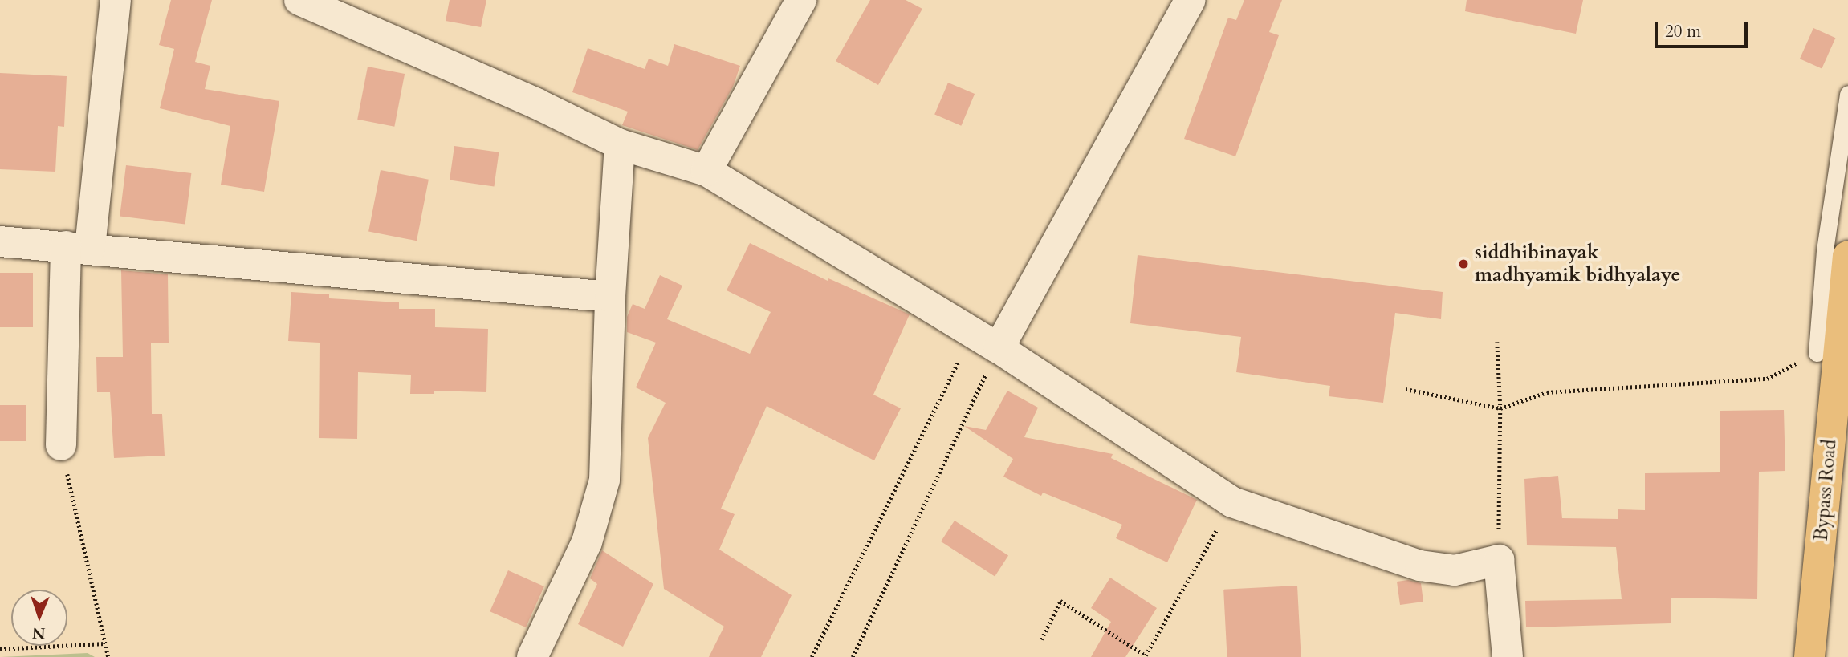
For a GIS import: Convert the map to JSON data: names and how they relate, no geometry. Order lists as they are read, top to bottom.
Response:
{
  "streets": {
    "highway": ["Bypass Road"]
  },
  "places": ["siddhibinayak madhyamik bidhyalaye"],
  "scale_bar": "20 m",
  "north": "bottom"
}
